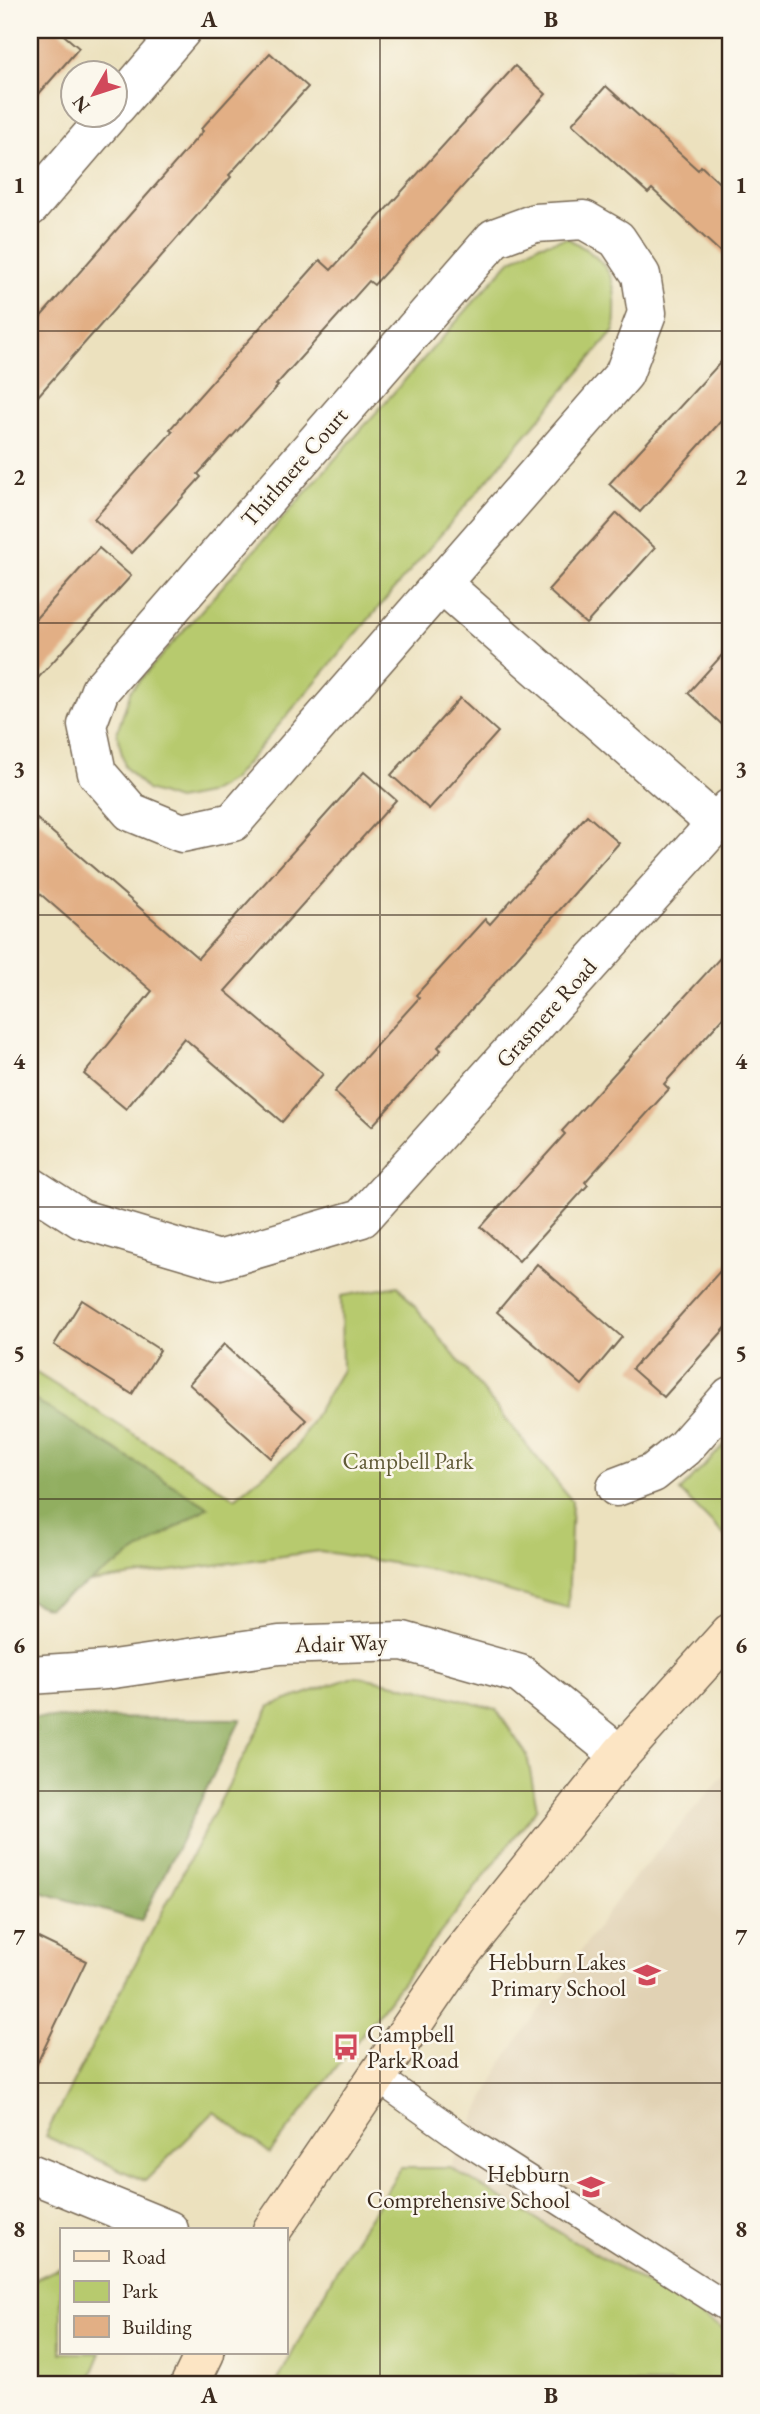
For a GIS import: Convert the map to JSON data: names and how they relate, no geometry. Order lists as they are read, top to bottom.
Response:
{
  "streets": {
    "street": ["Thirlmere Court", "Grasmere Road", "Adair Way"]
  },
  "parks": ["Campbell Park"],
  "places": {
    "school or university": ["Hebburn Lakes Primary School", "Hebburn Comprehensive School"],
    "bus stop": ["Campbell Park Road"]
  },
  "legend": ["Road", "Park", "Building"],
  "north": "bottom left",
  "grid": {
    "columns": ["A", "B"],
    "rows": [
      "1",
      "2",
      "3",
      "4",
      "5",
      "6",
      "7",
      "8"
    ]
  }
}
